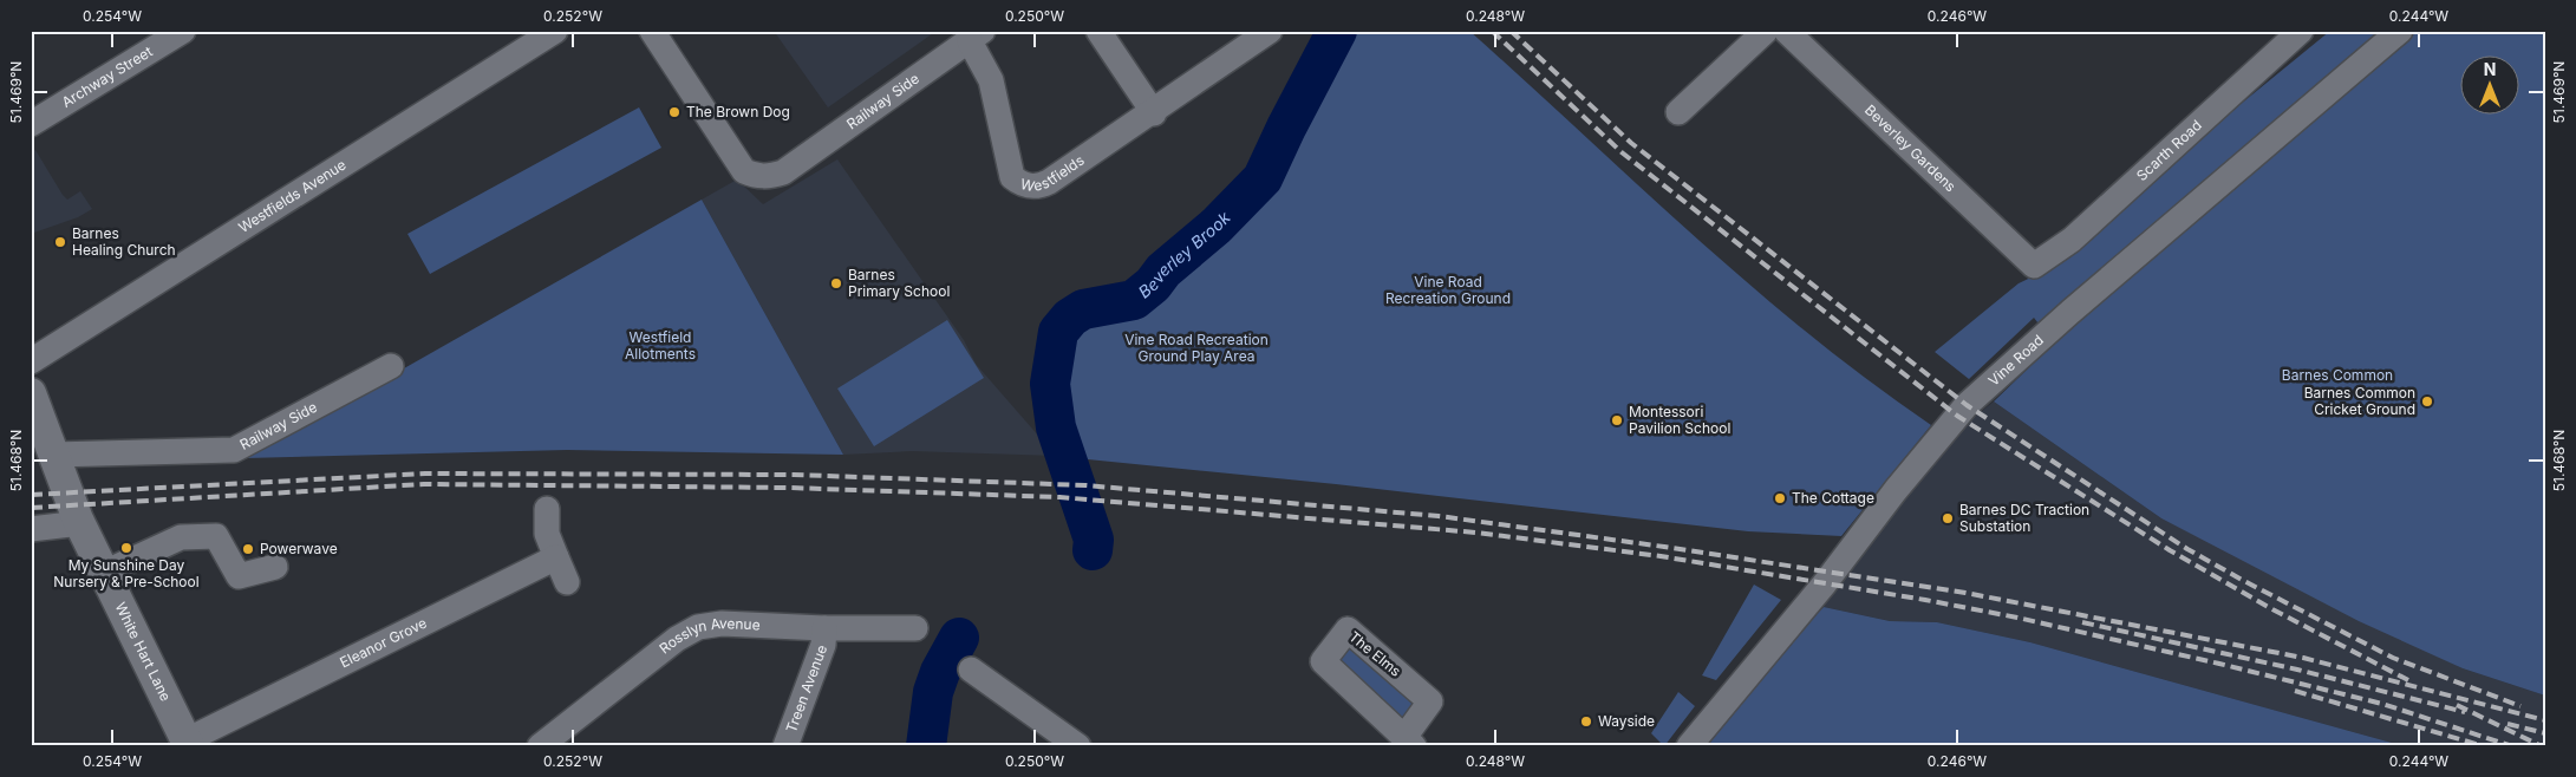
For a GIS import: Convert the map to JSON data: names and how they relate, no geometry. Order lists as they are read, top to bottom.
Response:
{
  "streets": {
    "street": [
      "Archway Street",
      "Railway Side",
      "Beverley Gardens",
      "Scarth Road",
      "Westfields",
      "Westfields Avenue",
      "Vine Road",
      "Rosslyn Avenue",
      "Eleanor Grove",
      "White Hart Lane",
      "Treen Avenue"
    ]
  },
  "crossings": [
    ["Railway Side", "Westfields"],
    ["Railway Side", "White Hart Lane"],
    ["Beverley Gardens", "Scarth Road"],
    ["Rosslyn Avenue", "Treen Avenue"],
    ["Eleanor Grove", "White Hart Lane"]
  ],
  "water": ["Beverley Brook"],
  "parks": [
    "Vine Road Recreation Ground",
    "Westfield Allotments",
    "Vine Road Recreation Ground Play Area",
    "Barnes Common"
  ],
  "places": [
    "The Brown Dog",
    "Barnes Healing Church",
    "Barnes Primary School",
    "Barnes Common Cricket Ground",
    "Montessori Pavilion School",
    "The Cottage",
    "Barnes DC Traction Substation",
    "My Sunshine Day Nursery & Pre-School",
    "Powerwave",
    "Wayside"
  ],
  "north": "top",
  "coordinates": [
    "0.254°W",
    "0.252°W",
    "0.250°W",
    "0.248°W",
    "0.246°W",
    "0.244°W",
    "51.469°N",
    "51.468°N"
  ]
}
